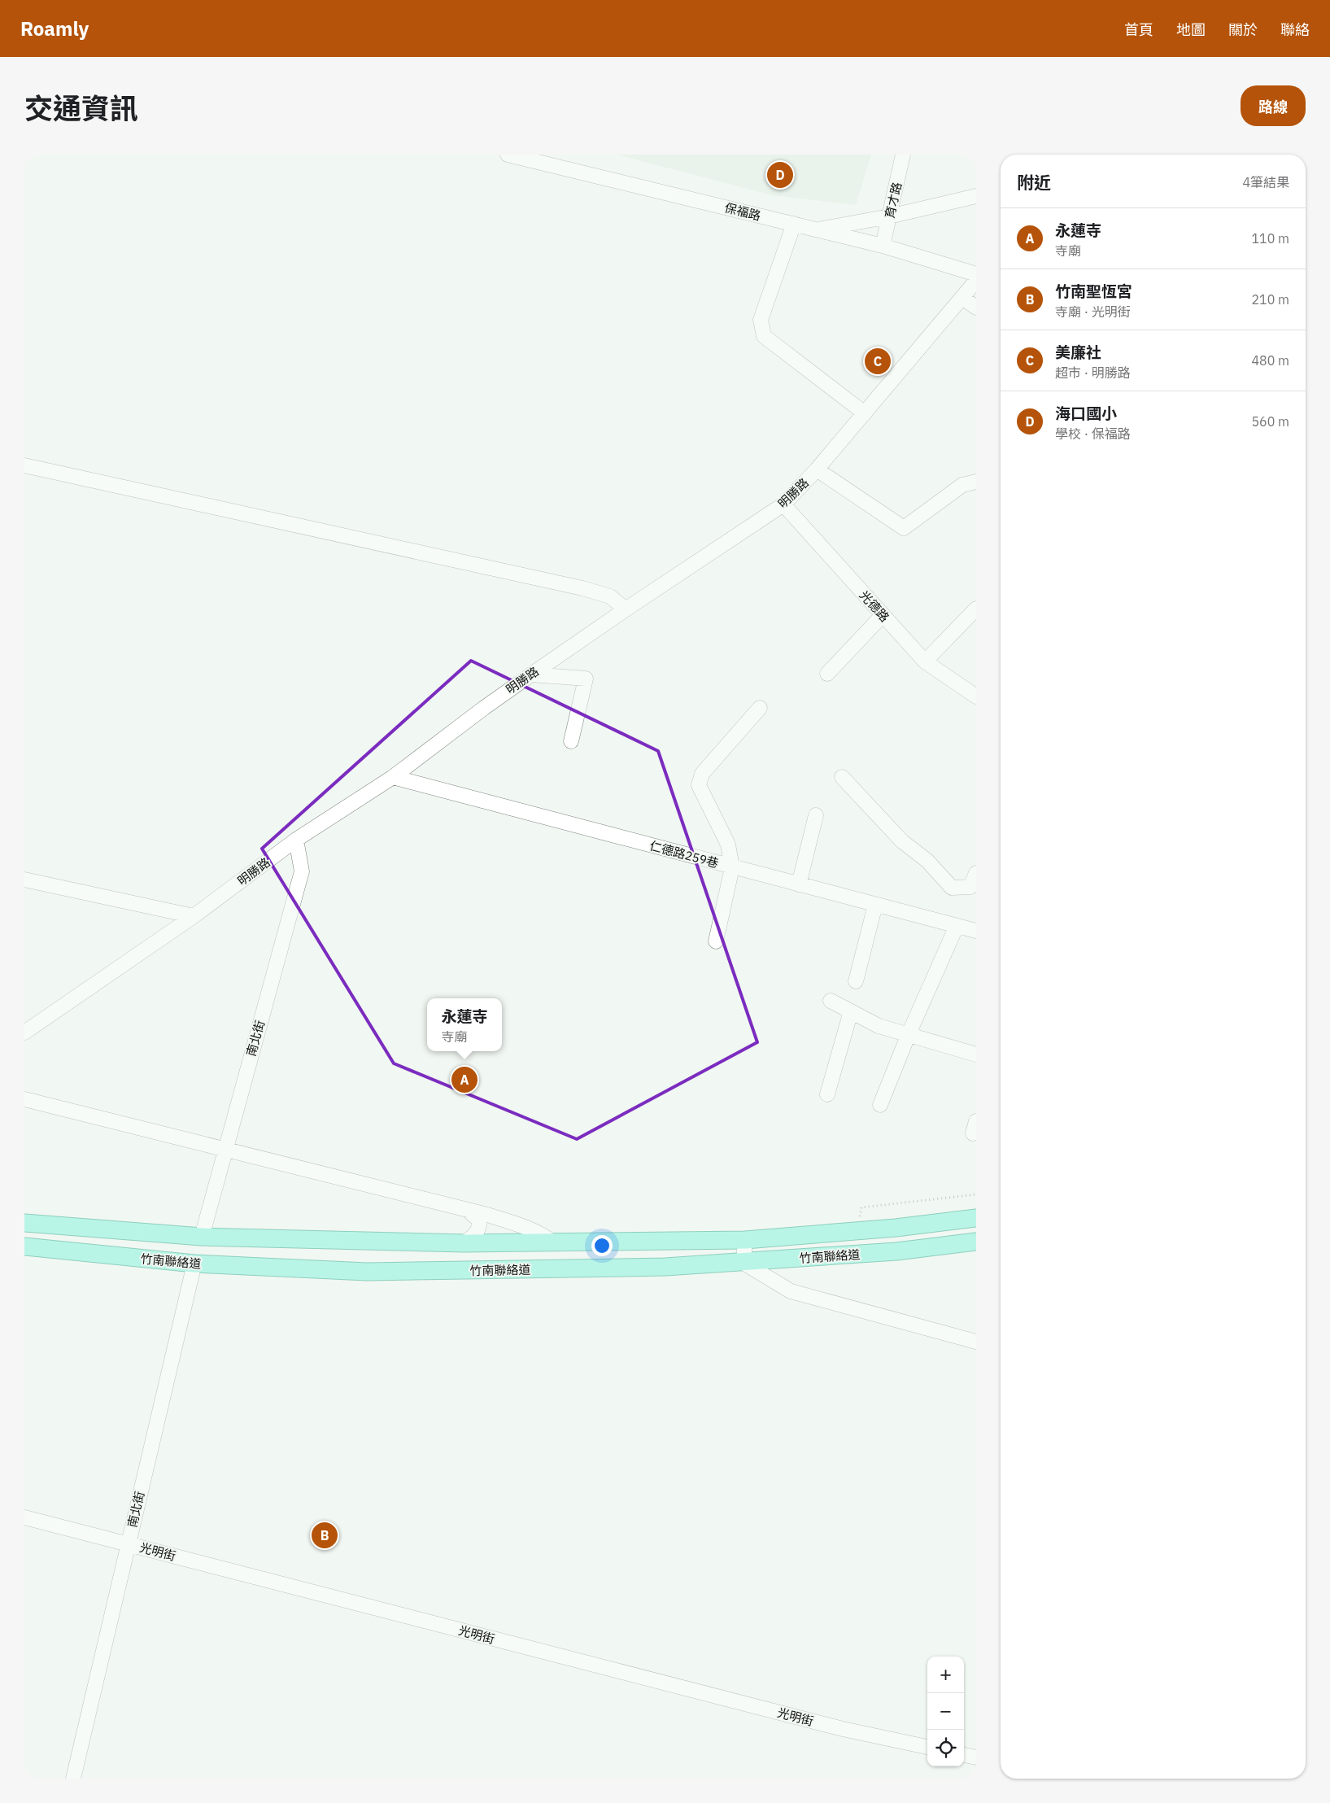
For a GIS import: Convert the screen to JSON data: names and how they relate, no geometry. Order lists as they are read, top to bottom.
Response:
{
  "streets": {
    "main road": ["竹南聯絡道"],
    "street": [
      "育才路",
      "保福路",
      "明勝路",
      "光德路",
      "仁德路259巷",
      "南北街",
      "光明街"
    ]
  },
  "crossings": [
    ["育才路", "保福路"],
    ["明勝路", "光德路"],
    ["明勝路", "仁德路259巷"],
    ["明勝路", "南北街"],
    ["南北街", "竹南聯絡道"],
    ["南北街", "光明街"]
  ],
  "page": {
    "header": "Roamly",
    "nav": [
      "首頁",
      "地圖",
      "關於",
      "聯絡"
    ],
    "title": "交通資訊",
    "buttons": "路線",
    "heading": ["附近", "4筆結果"],
    "pins": [
      "D",
      "C",
      "A",
      "B"
    ],
    "list": [
      {
        "mark": "A",
        "name": "永蓮寺",
        "note": "寺廟",
        "value": "110 m"
      },
      {
        "mark": "B",
        "name": "竹南聖恆宮",
        "note": "寺廟 · 光明街",
        "value": "210 m"
      },
      {
        "mark": "C",
        "name": "美廉社",
        "note": "超市 · 明勝路",
        "value": "480 m"
      },
      {
        "mark": "D",
        "name": "海口國小",
        "note": "學校 · 保福路",
        "value": "560 m"
      }
    ],
    "popup": ["永蓮寺", "寺廟"],
    "map_buttons": ["+", "−"]
  }
}
